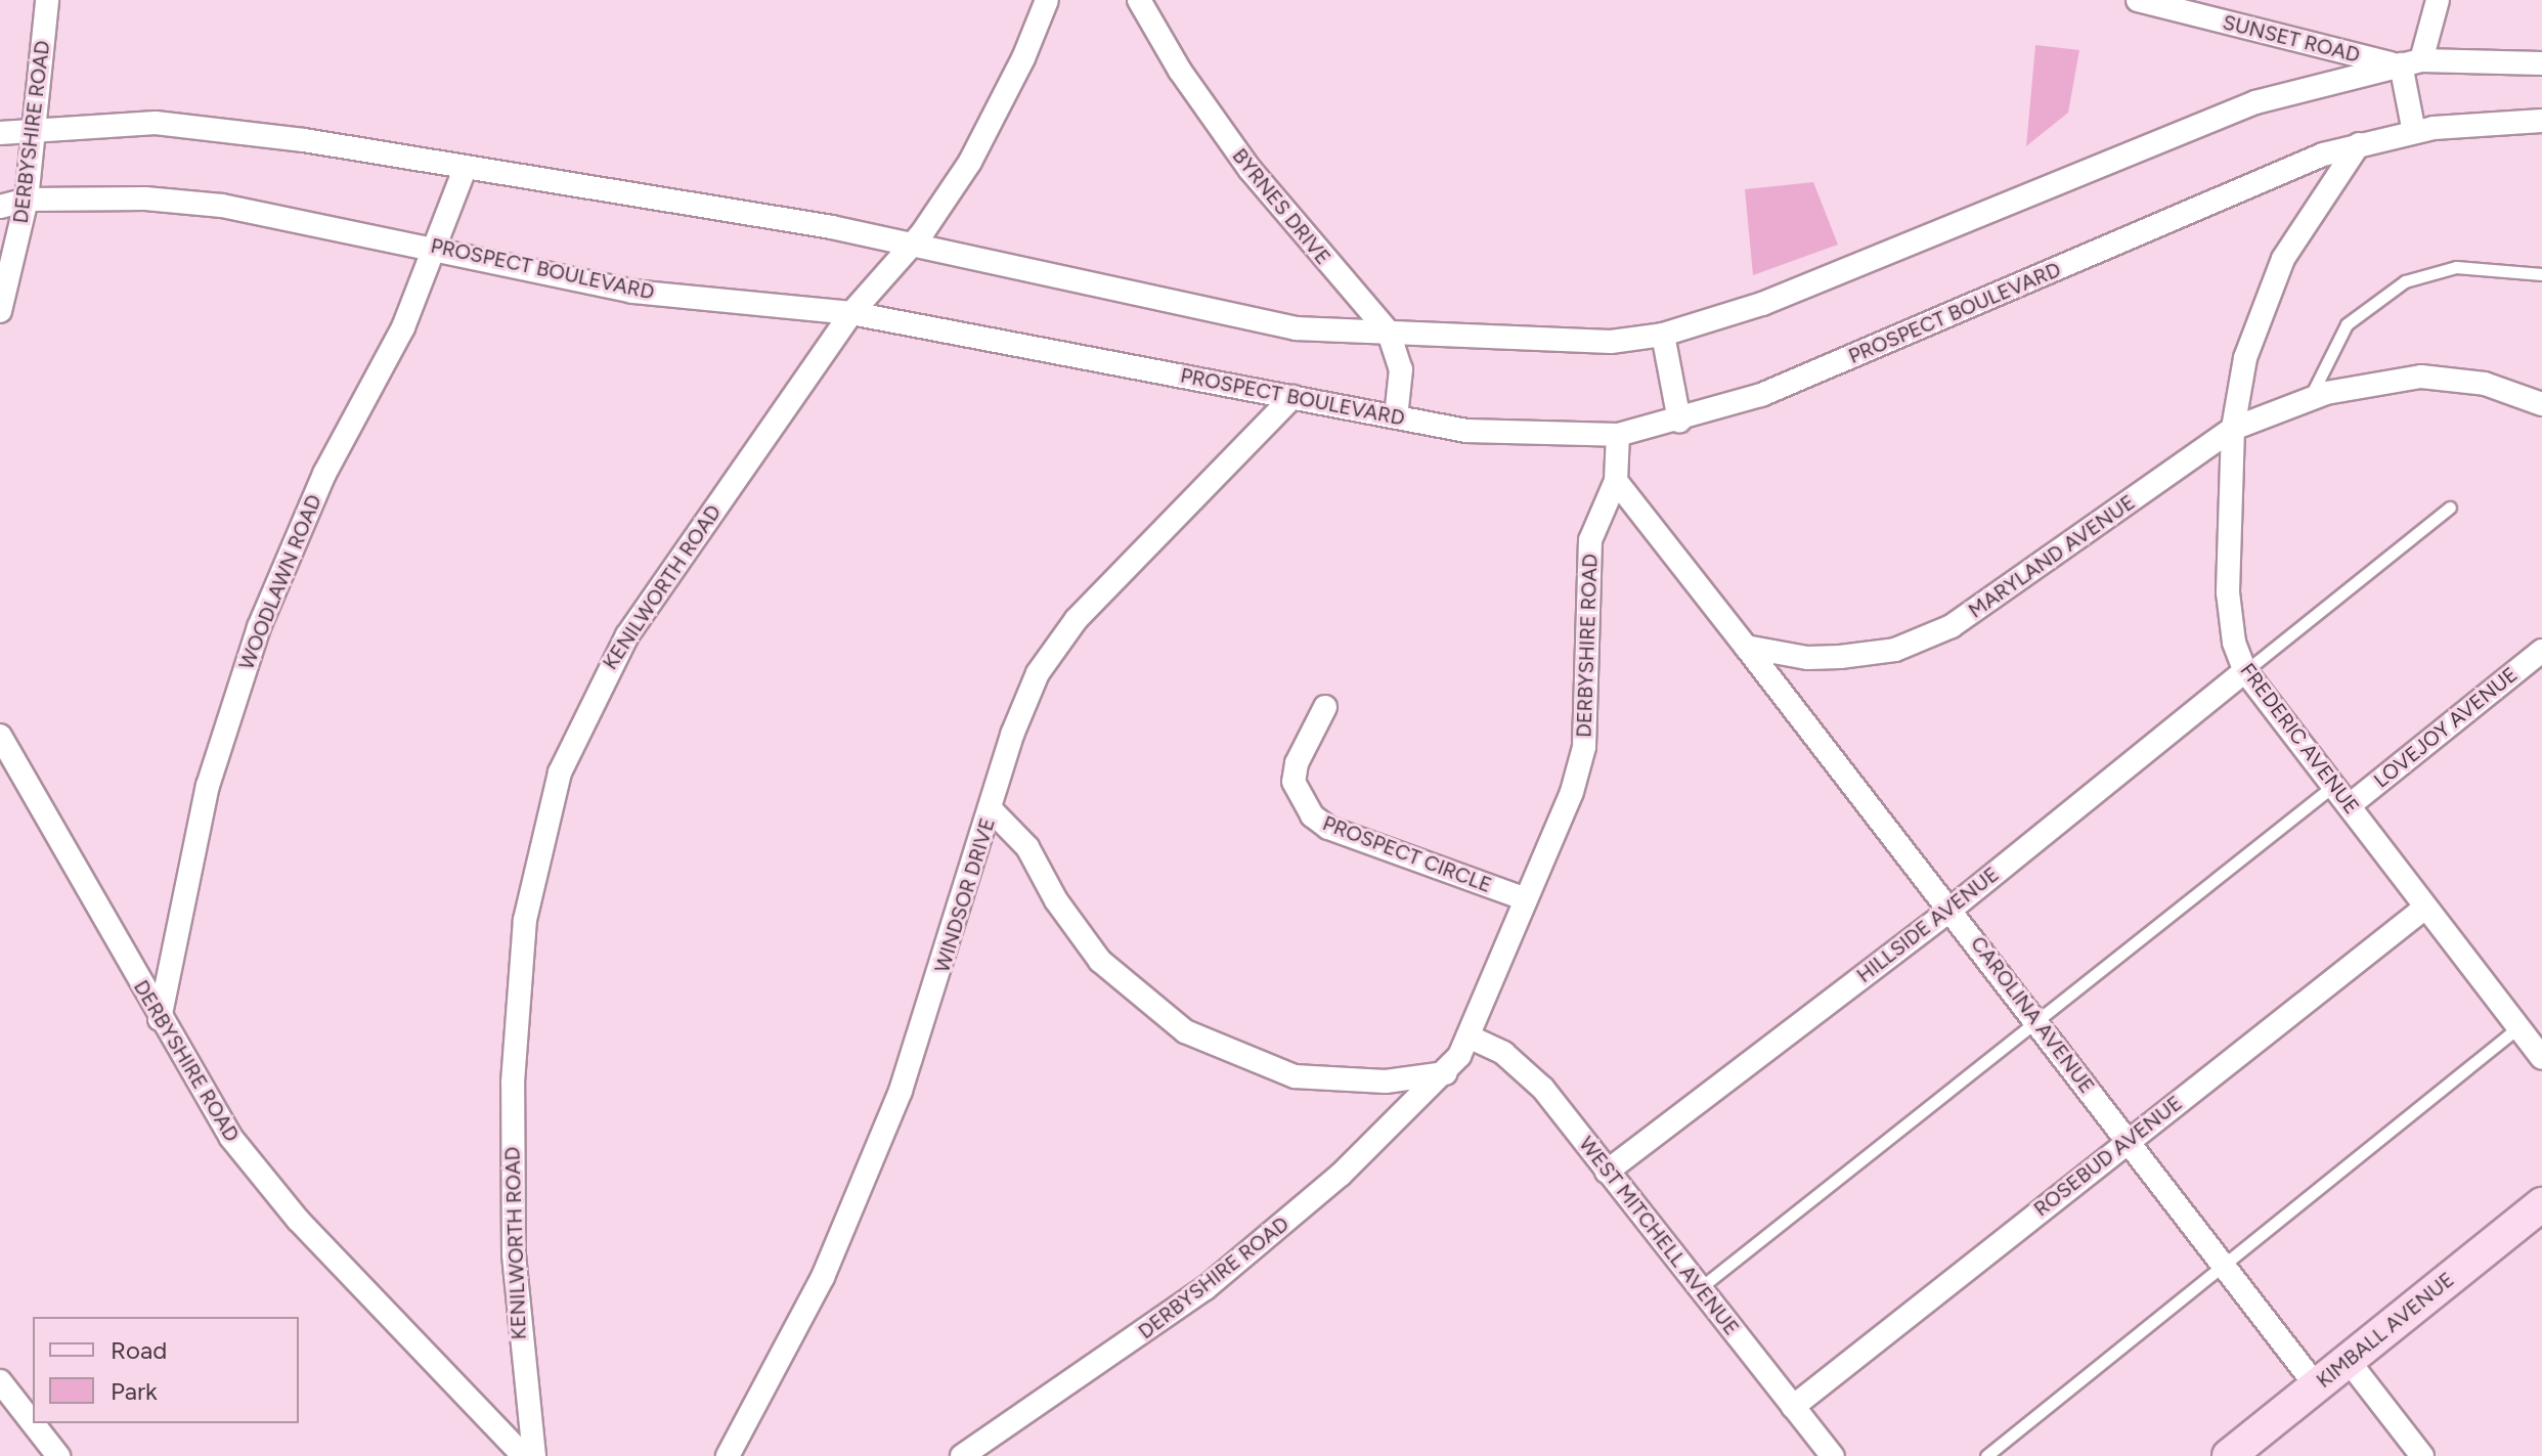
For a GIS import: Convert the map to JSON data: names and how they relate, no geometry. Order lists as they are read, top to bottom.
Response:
{
  "streets": {
    "main road": ["KIMBALL AVENUE"],
    "street": [
      "SUNSET ROAD",
      "DERBYSHIRE ROAD",
      "BYRNES DRIVE",
      "PROSPECT BOULEVARD",
      "MARYLAND AVENUE",
      "WOODLAWN ROAD",
      "KENILWORTH ROAD",
      "LOVEJOY AVENUE",
      "FREDERIC AVENUE",
      "PROSPECT CIRCLE",
      "WINDSOR DRIVE",
      "HILLSIDE AVENUE",
      "CAROLINA AVENUE",
      "ROSEBUD AVENUE",
      "WEST MITCHELL AVENUE"
    ]
  },
  "crossings": [
    ["DERBYSHIRE ROAD", "PROSPECT BOULEVARD"],
    ["DERBYSHIRE ROAD", "WOODLAWN ROAD"],
    ["DERBYSHIRE ROAD", "PROSPECT CIRCLE"],
    ["DERBYSHIRE ROAD", "WEST MITCHELL AVENUE"],
    ["BYRNES DRIVE", "PROSPECT BOULEVARD"],
    ["PROSPECT BOULEVARD", "WOODLAWN ROAD"],
    ["PROSPECT BOULEVARD", "KENILWORTH ROAD"],
    ["PROSPECT BOULEVARD", "FREDERIC AVENUE"],
    ["PROSPECT BOULEVARD", "WINDSOR DRIVE"],
    ["MARYLAND AVENUE", "FREDERIC AVENUE"],
    ["MARYLAND AVENUE", "CAROLINA AVENUE"],
    ["LOVEJOY AVENUE", "FREDERIC AVENUE"],
    ["FREDERIC AVENUE", "HILLSIDE AVENUE"],
    ["FREDERIC AVENUE", "ROSEBUD AVENUE"],
    ["HILLSIDE AVENUE", "CAROLINA AVENUE"],
    ["HILLSIDE AVENUE", "WEST MITCHELL AVENUE"],
    ["CAROLINA AVENUE", "ROSEBUD AVENUE"],
    ["CAROLINA AVENUE", "KIMBALL AVENUE"],
    ["ROSEBUD AVENUE", "WEST MITCHELL AVENUE"]
  ],
  "legend": ["Road", "Park"]
}
